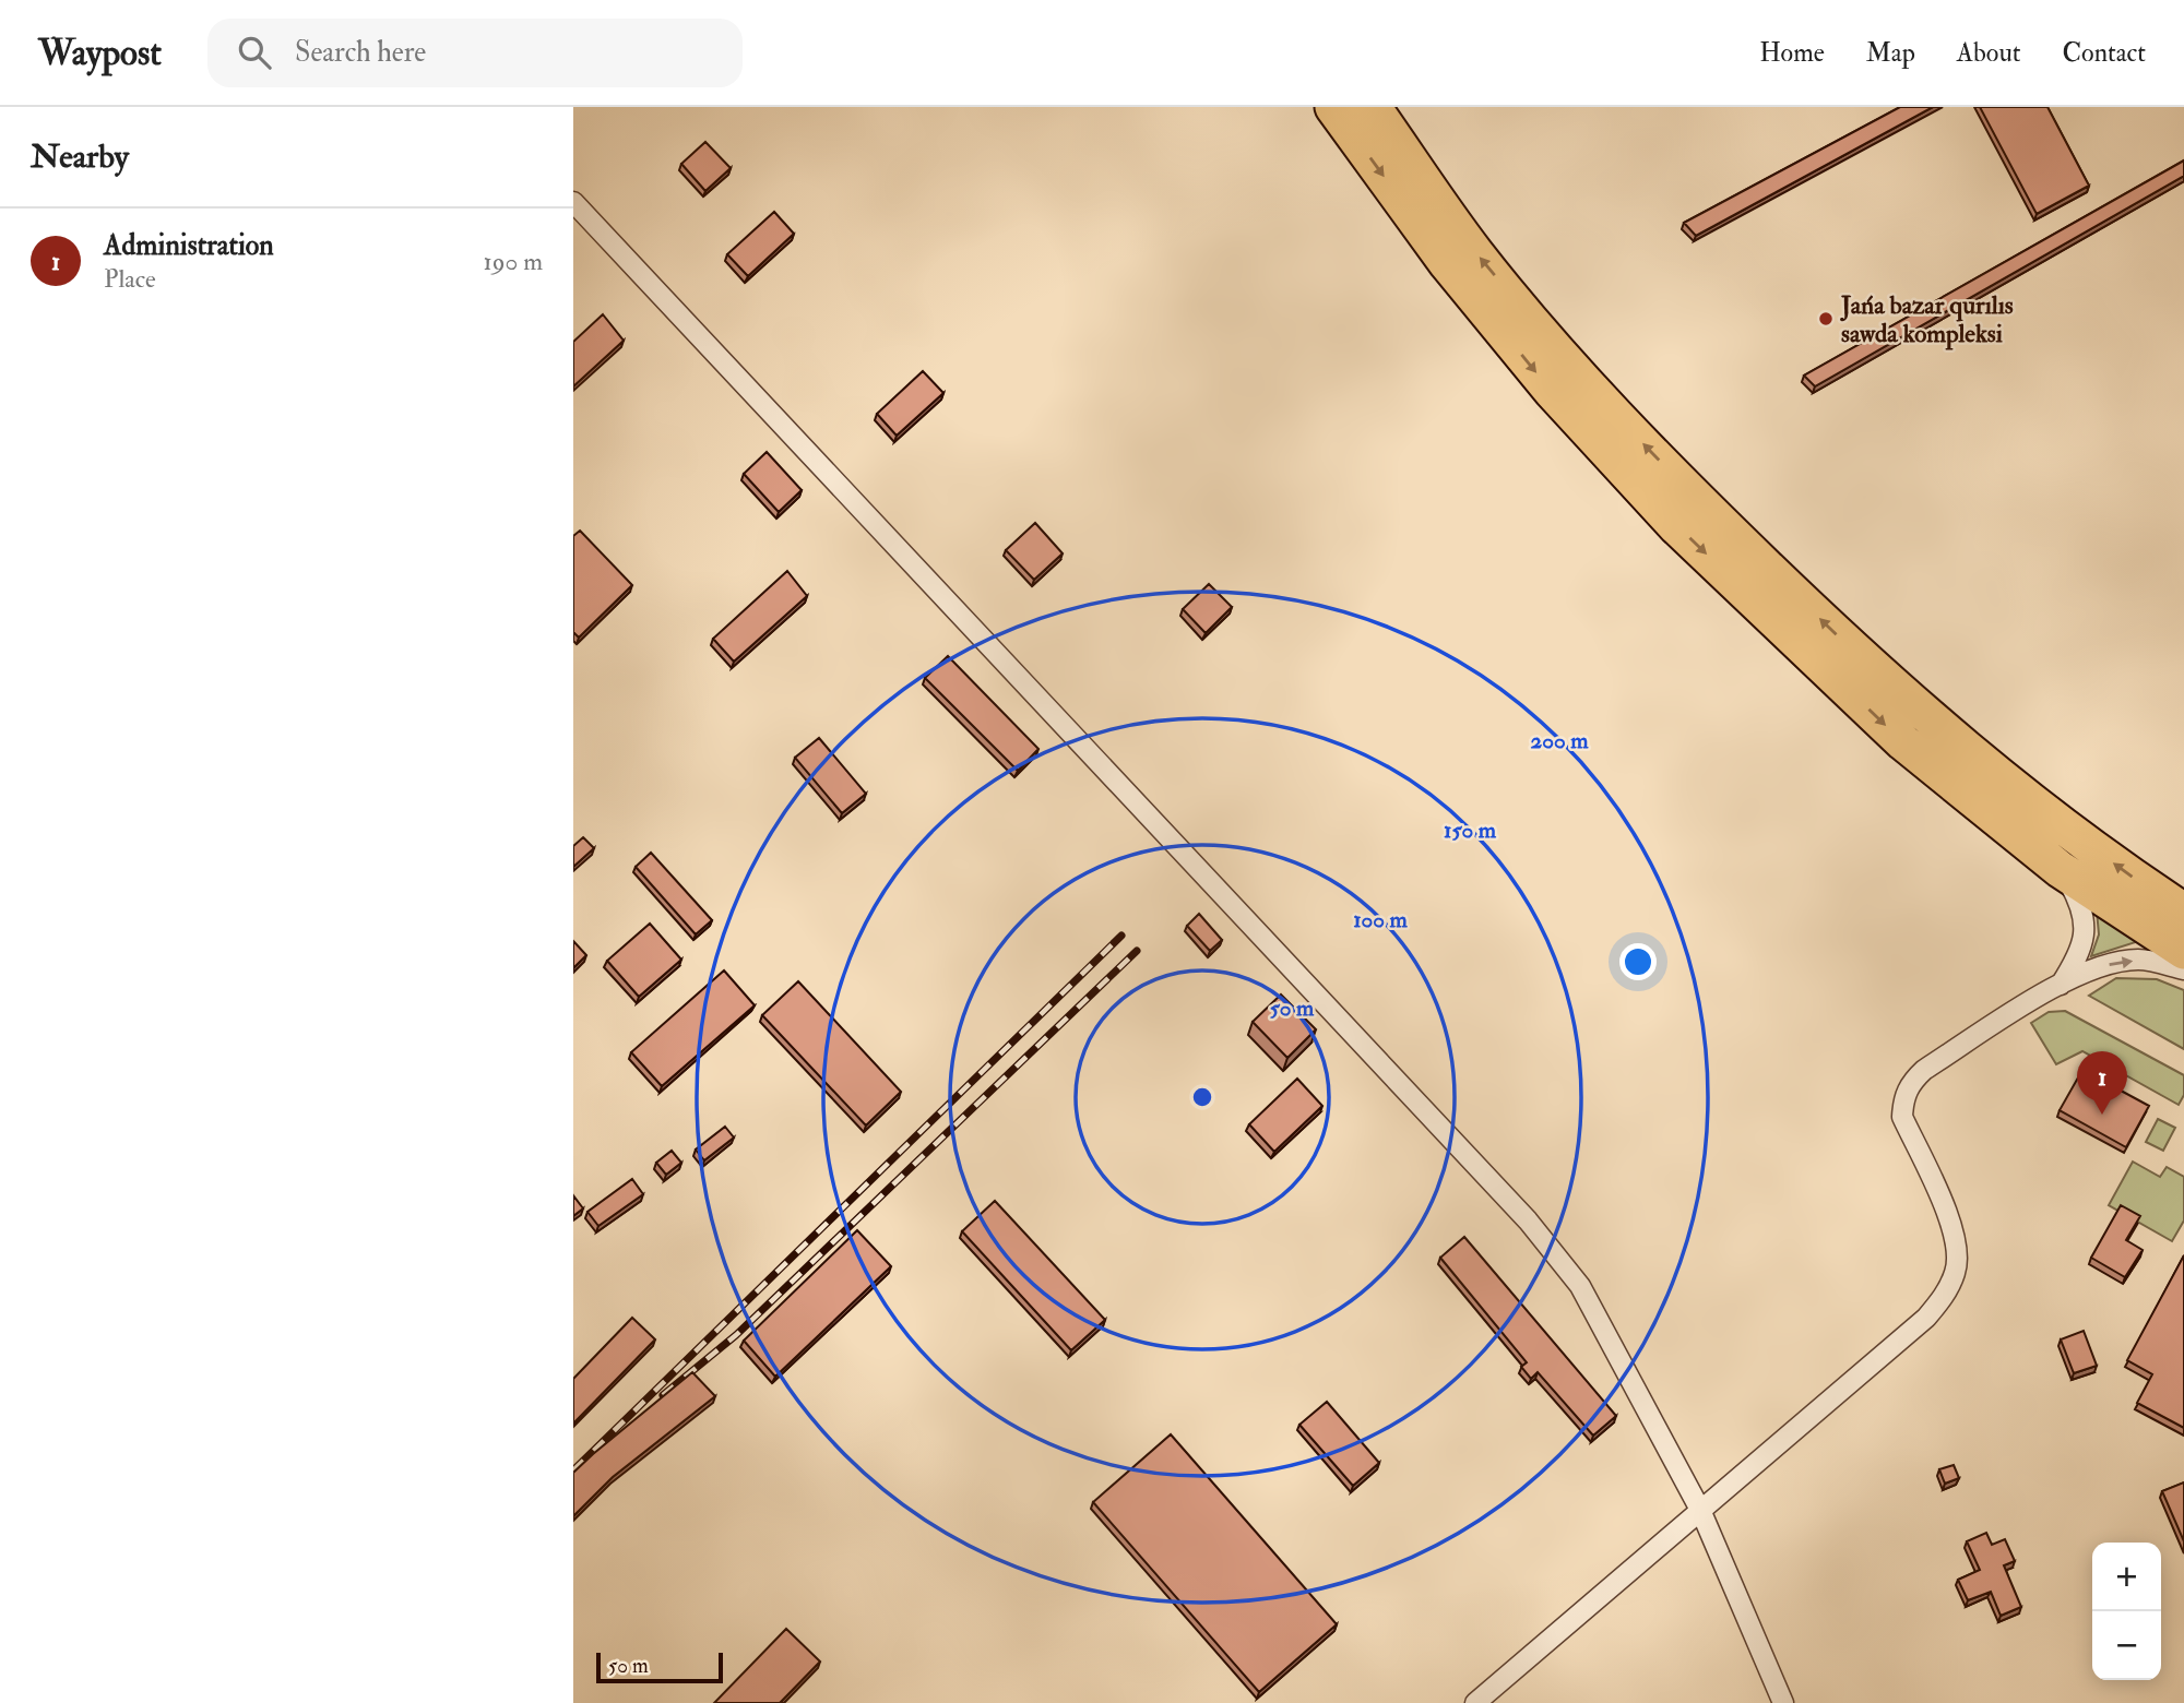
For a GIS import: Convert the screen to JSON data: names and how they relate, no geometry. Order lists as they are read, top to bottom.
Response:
{
  "places": ["Jańa bazar qurılıs sawda kompleksi"],
  "scale_bar": "50 m",
  "page": {
    "header": "Waypost",
    "search": "Search here",
    "nav": [
      "Home",
      "Map",
      "About",
      "Contact"
    ],
    "heading": "Nearby",
    "list": [
      {
        "mark": "1",
        "name": "Administration",
        "note": "Place",
        "value": "190 m"
      }
    ],
    "pins": "1",
    "map_buttons": ["+", "−"],
    "scale": "50 m"
  },
  "rings": [
    "200 m",
    "150 m",
    "100 m",
    "50 m"
  ]
}
